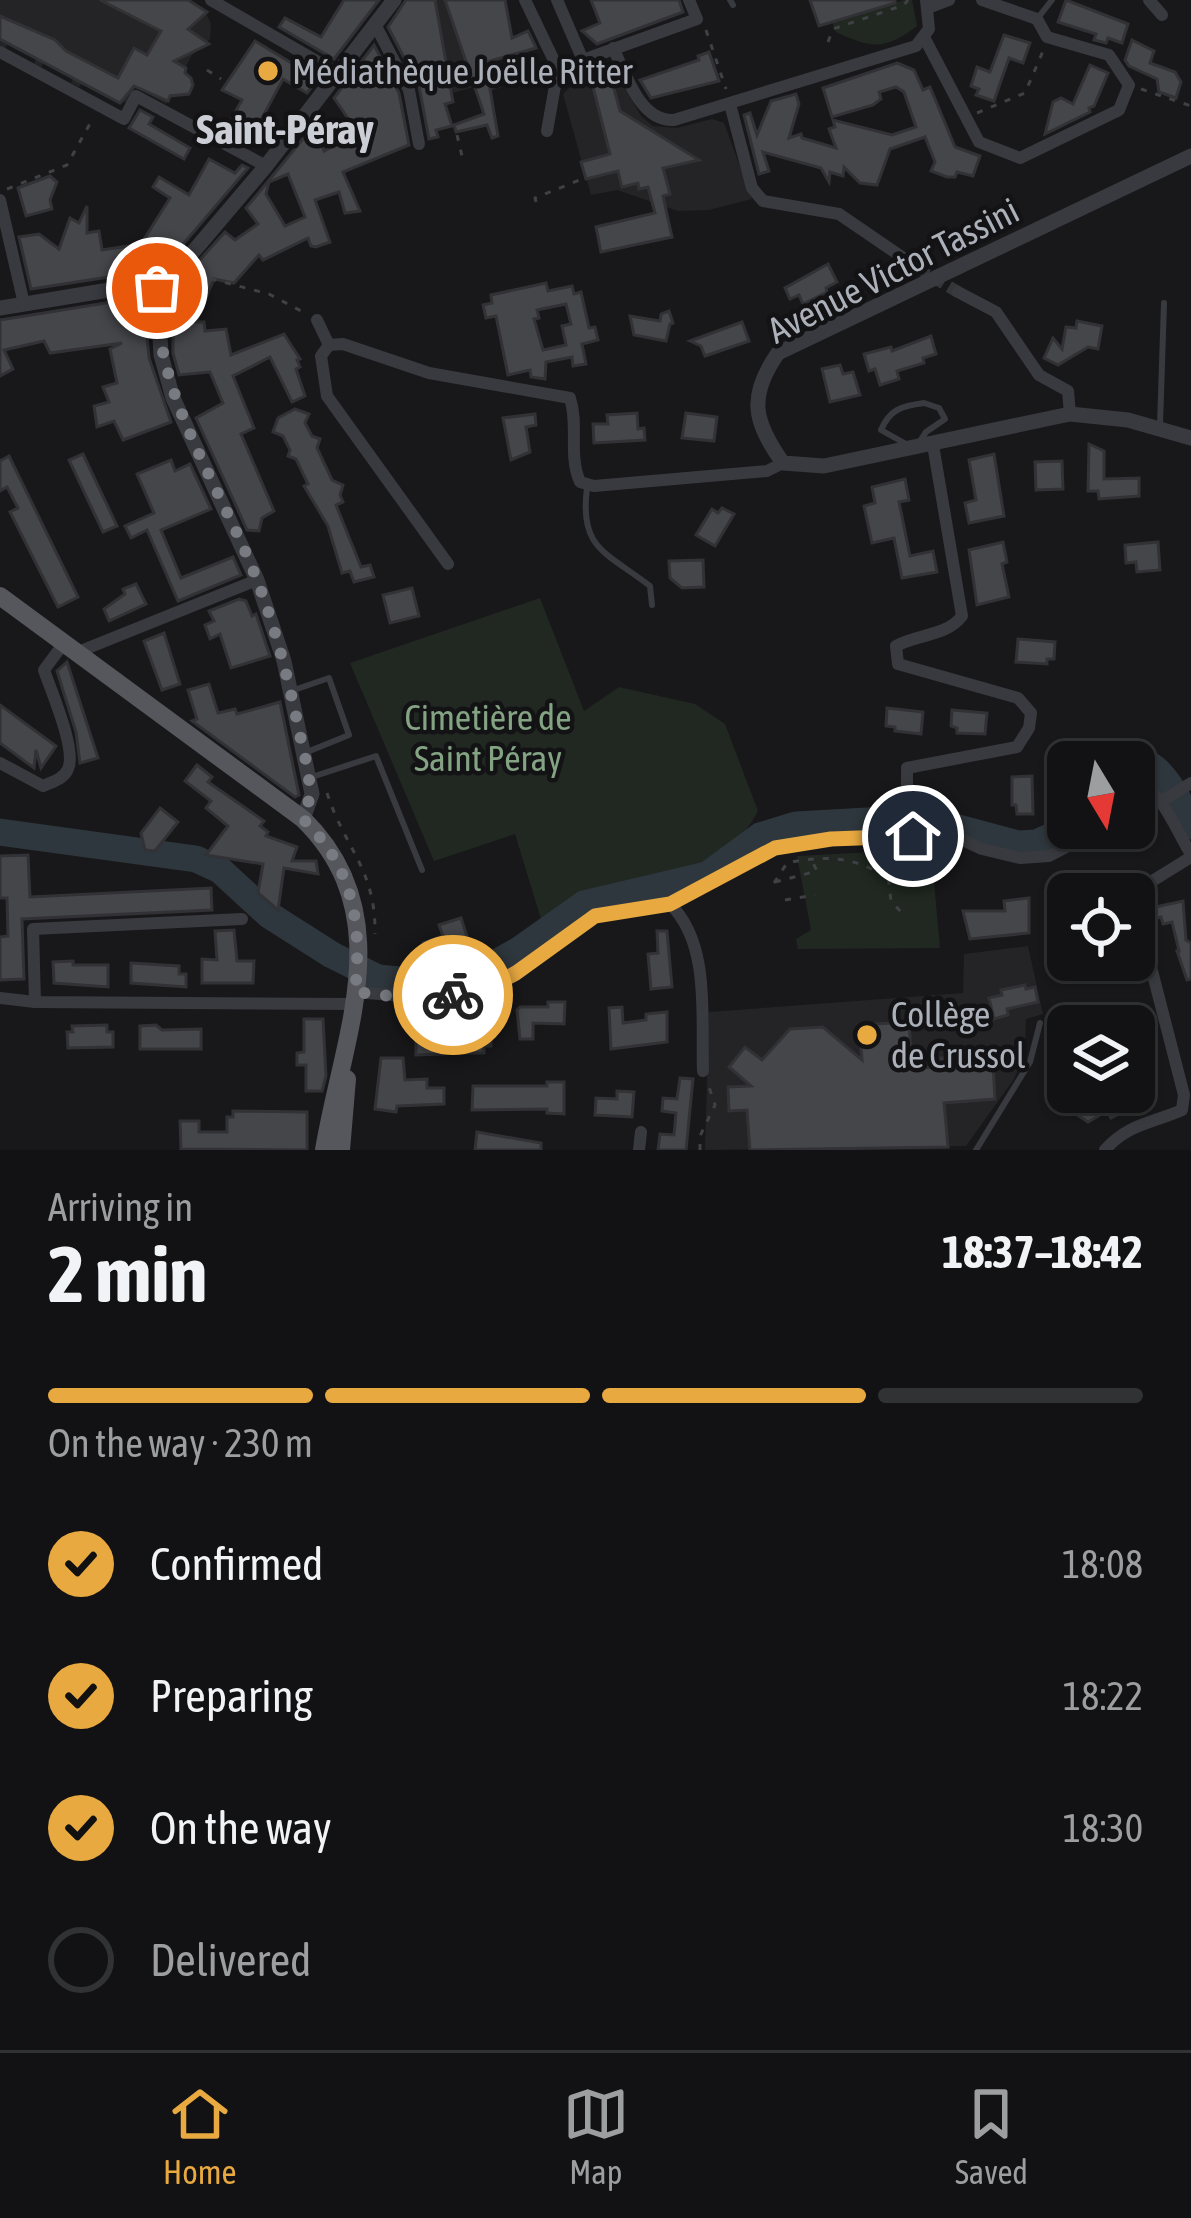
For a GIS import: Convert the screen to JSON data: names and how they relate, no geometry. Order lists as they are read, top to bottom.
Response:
{
  "streets": {
    "street": ["Avenue Victor Tassini"]
  },
  "districts": ["Saint-Péray"],
  "parks": ["Cimetière de Saint Péray"],
  "places": ["Médiathèque Joëlle Ritter", "Collège de Crussol"],
  "north": "bottom",
  "page": {
    "heading": ["2 min", "Arriving in", "18:37–18:42"],
    "bar": "On the way · 230 m",
    "list": [
      ["Confirmed", "18:08"],
      ["Preparing", "18:22"],
      ["On the way", "18:30"],
      "Delivered"
    ],
    "tabs": ["Home", "Map", "Saved"]
  }
}
